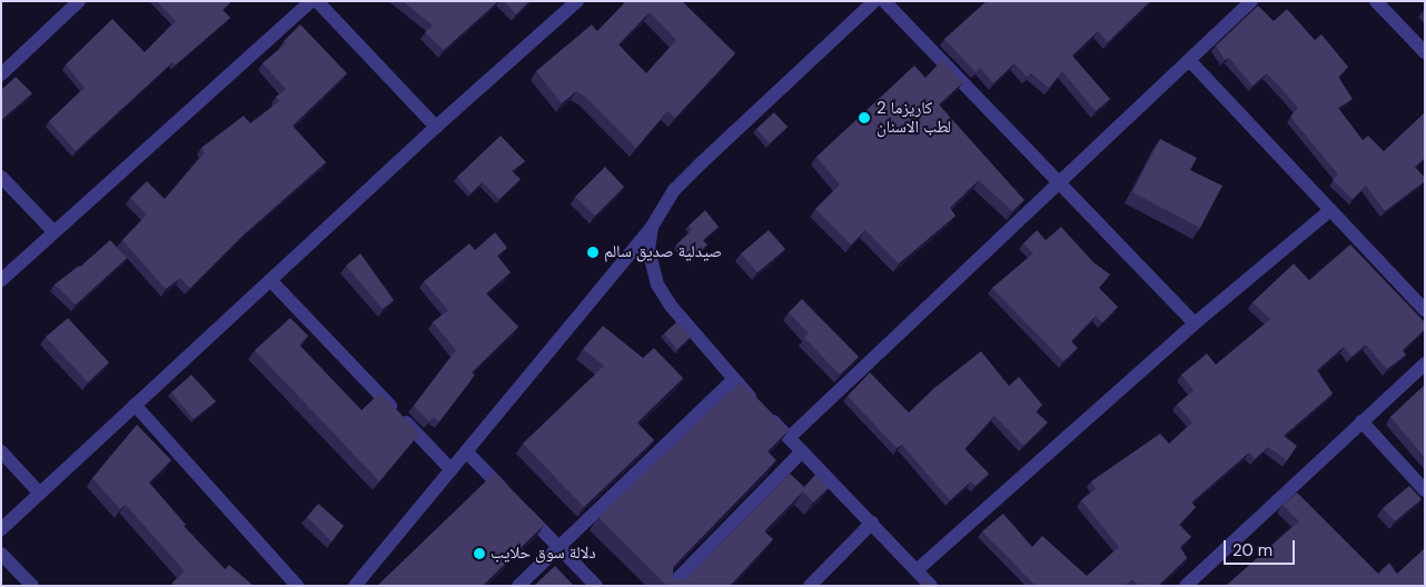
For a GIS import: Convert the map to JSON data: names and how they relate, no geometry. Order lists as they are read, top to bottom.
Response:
{
  "places": ["كاريزما 2 لطب الاسنان", "صيدلية صديق سالم", "دلالة سوق حلايب"],
  "scale_bar": "20 m"
}
